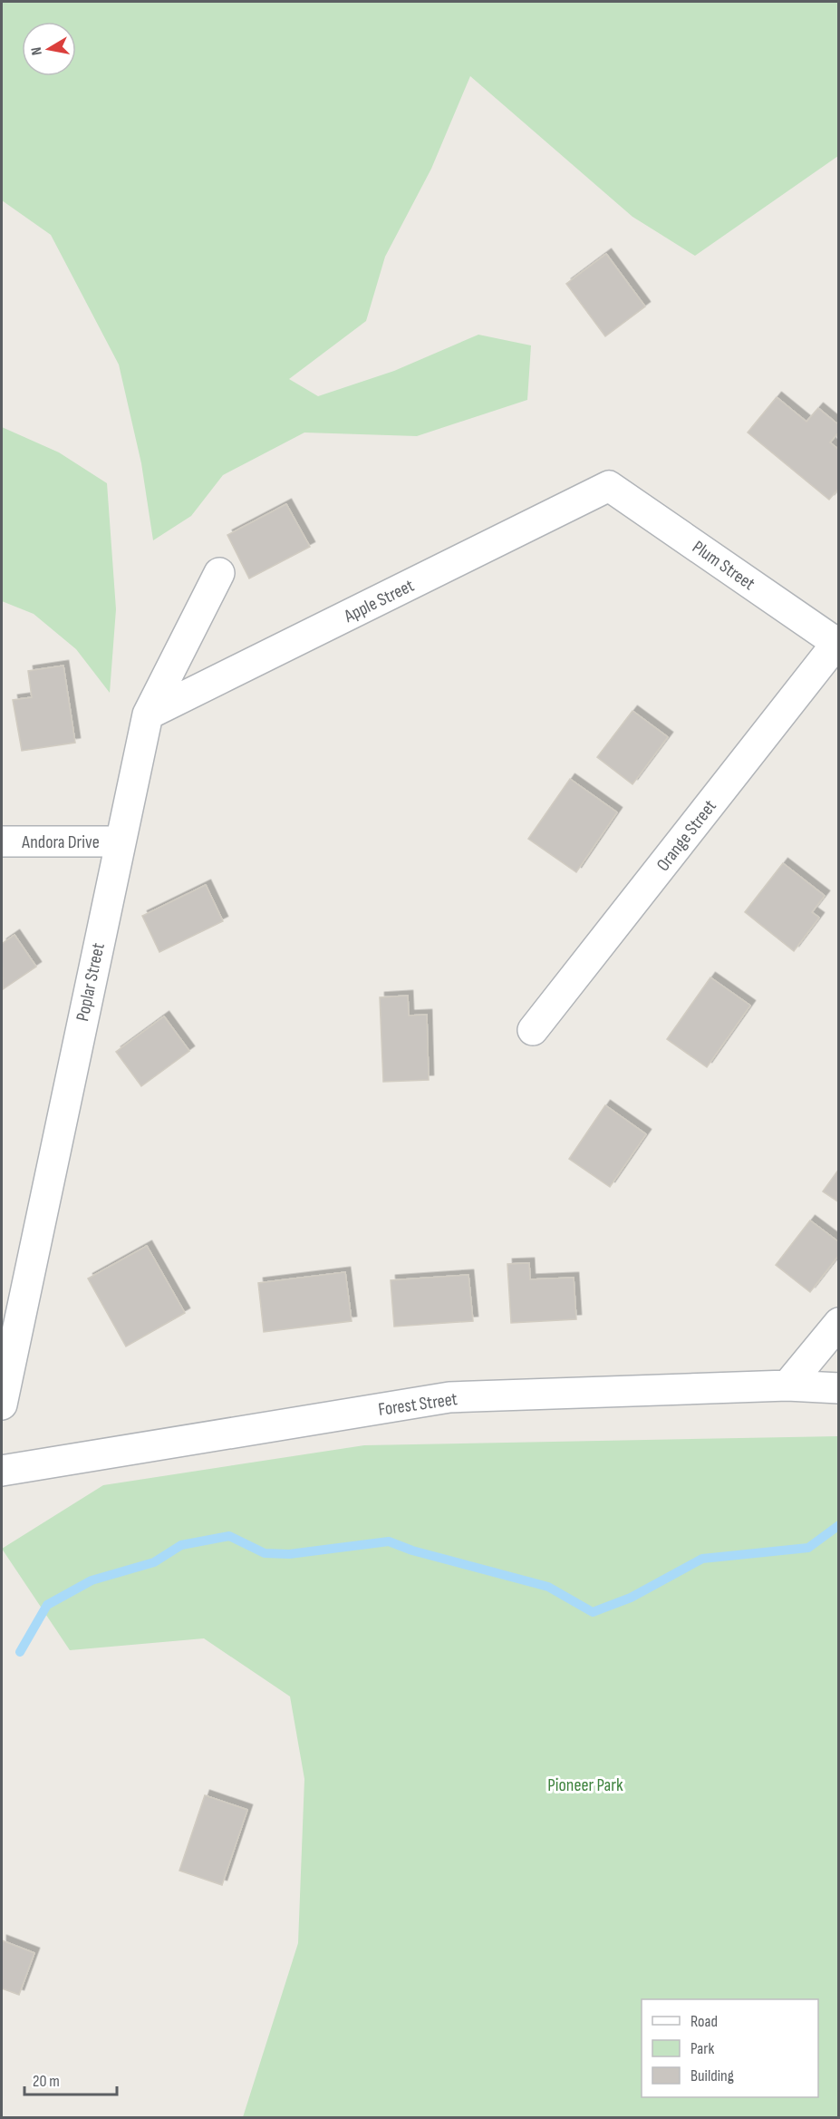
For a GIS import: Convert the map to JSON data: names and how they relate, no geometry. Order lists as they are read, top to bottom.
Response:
{
  "streets": {
    "street": [
      "Plum Street",
      "Apple Street",
      "Orange Street",
      "Andora Drive",
      "Poplar Street",
      "Forest Street"
    ]
  },
  "crossings": [
    ["Plum Street", "Apple Street"],
    ["Plum Street", "Orange Street"],
    ["Apple Street", "Poplar Street"],
    ["Andora Drive", "Poplar Street"]
  ],
  "parks": ["Pioneer Park"],
  "legend": ["Road", "Park", "Building"],
  "scale_bar": "20 m",
  "north": "left"
}
